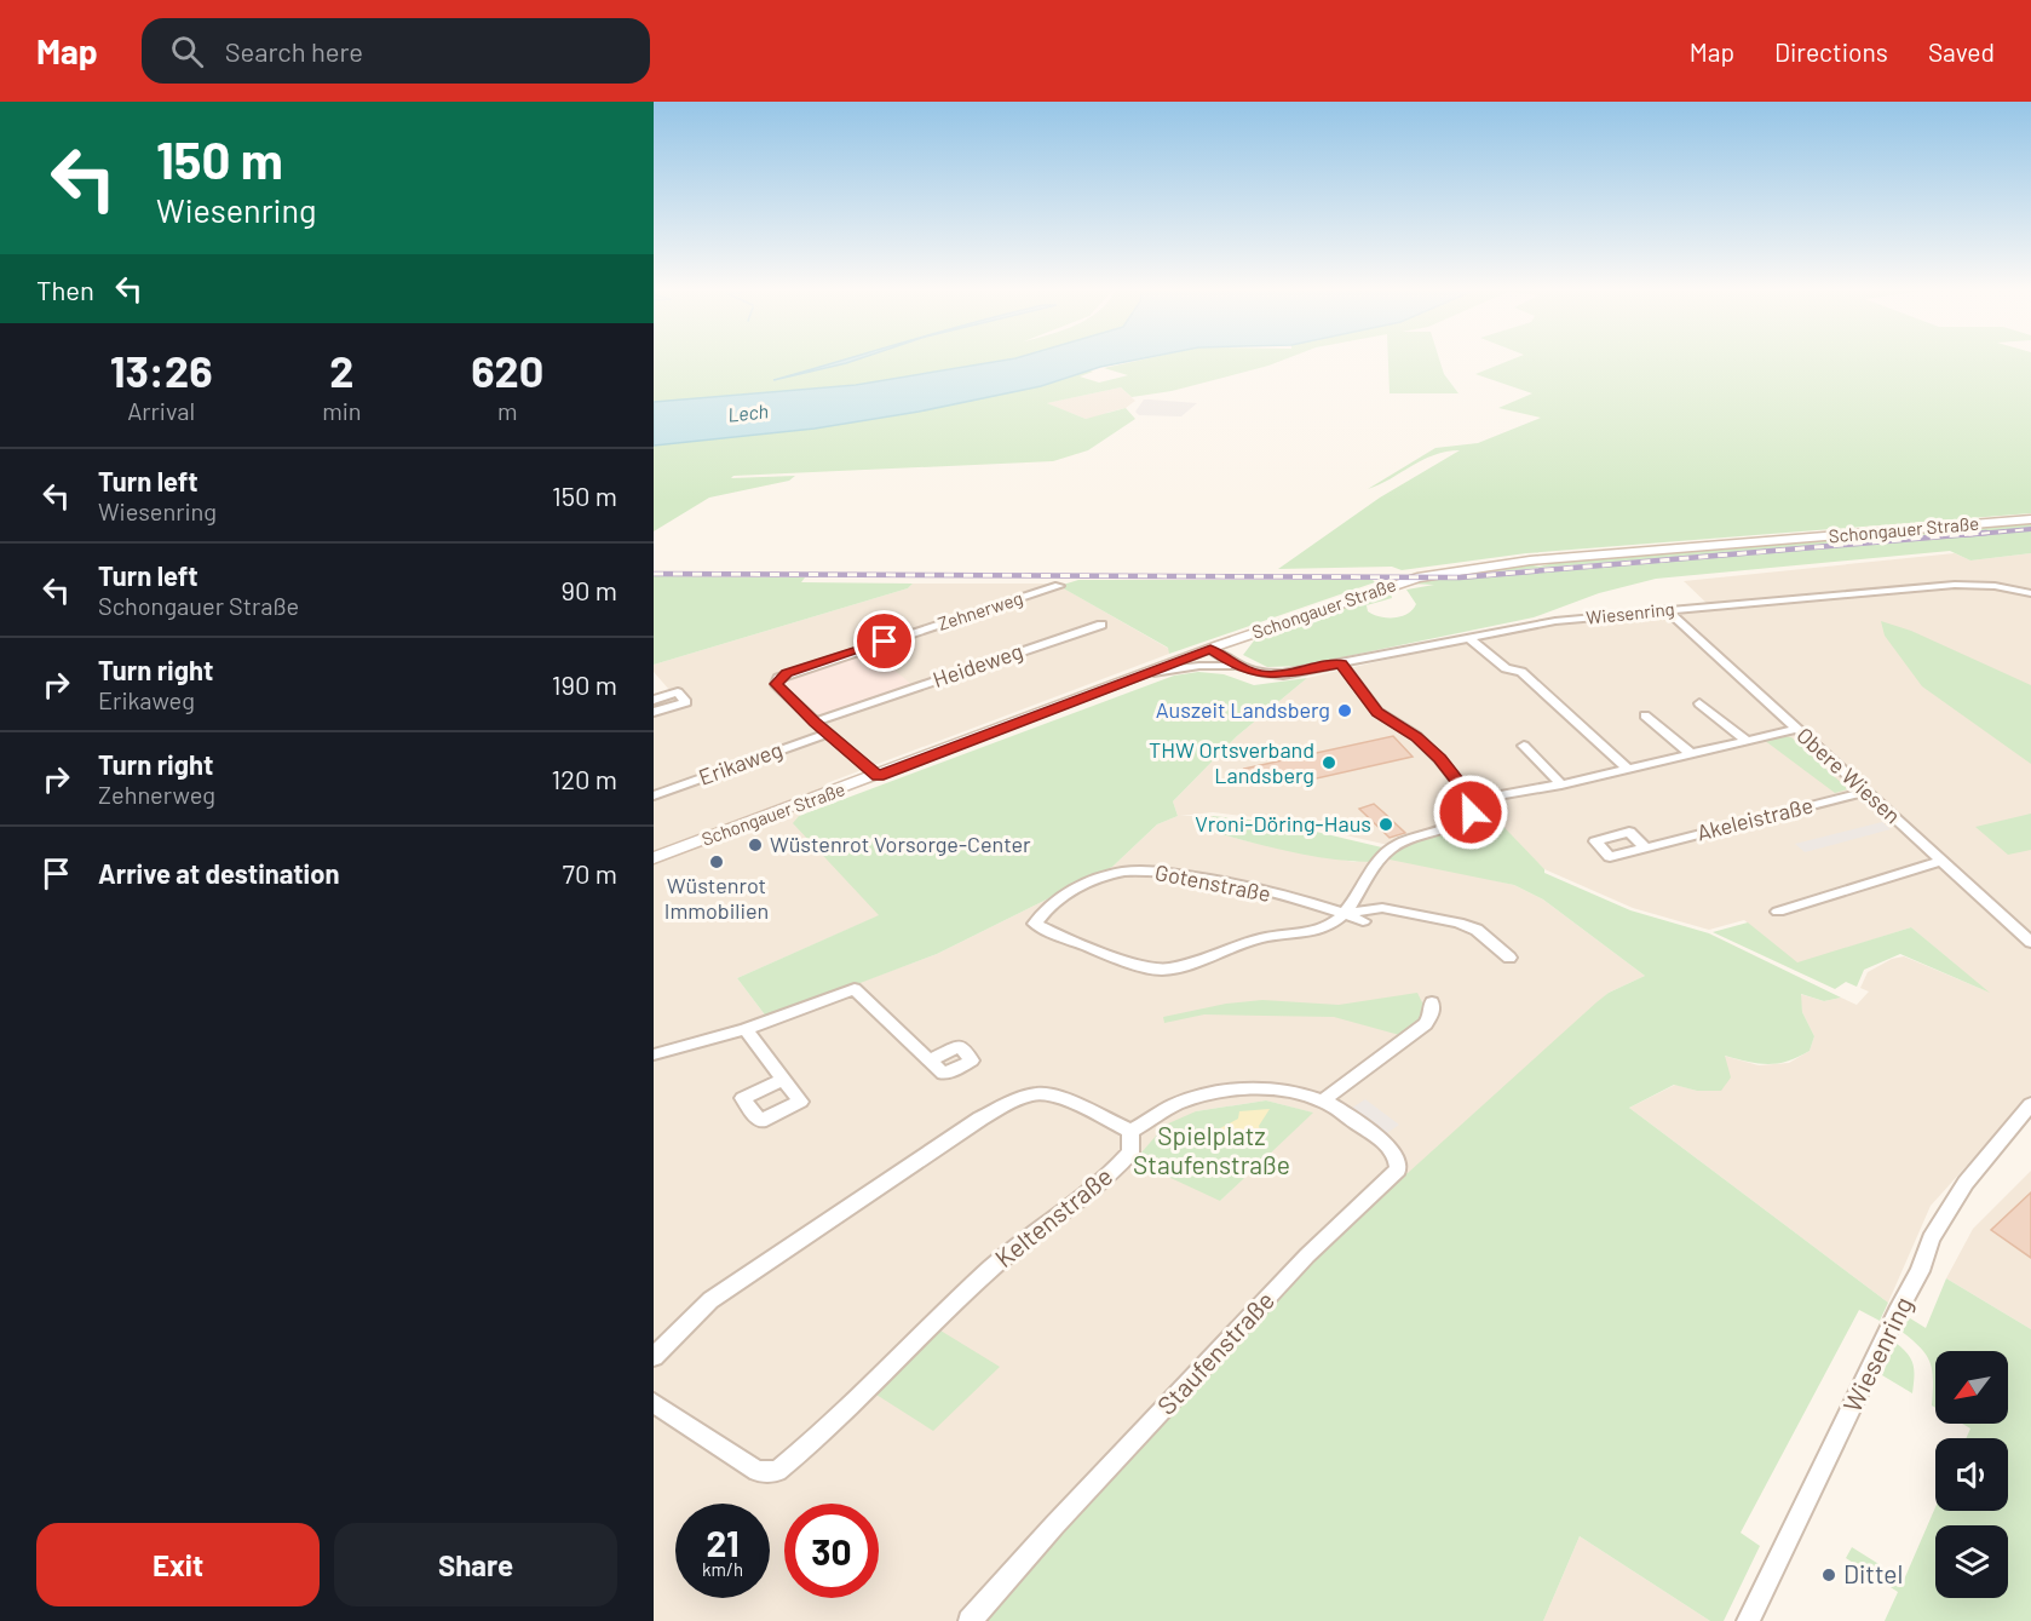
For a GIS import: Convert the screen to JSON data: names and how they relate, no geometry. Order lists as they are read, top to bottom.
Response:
{
  "streets": {
    "main road": ["Schongauer Straße"],
    "street": [
      "Zehnerweg",
      "Wiesenring",
      "Heideweg",
      "Erikaweg",
      "Obere Wiesen",
      "Akeleistraße",
      "Gotenstraße",
      "Keltenstraße",
      "Staufenstraße"
    ]
  },
  "crossings": [
    ["Schongauer Straße", "Wiesenring"],
    ["Zehnerweg", "Heideweg"],
    ["Wiesenring", "Obere Wiesen"],
    ["Obere Wiesen", "Akeleistraße"],
    ["Keltenstraße", "Staufenstraße"]
  ],
  "water": ["Lech"],
  "parks": ["Spielplatz Staufenstraße"],
  "places": [
    "Auszeit Landsberg",
    "THW Ortsverband Landsberg",
    "Vroni-Döring-Haus",
    "Wüstenrot Vorsorge-Center",
    "Wüstenrot Immobilien",
    "Dittel"
  ],
  "north": "bottom left",
  "page": {
    "header": "Map",
    "search": "Search here",
    "nav": ["Map", "Directions", "Saved"],
    "turn": ["150 m", "Wiesenring"],
    "then": "Then",
    "eta": [
      "13:26",
      "Arrival",
      "2",
      "min",
      "620",
      "m"
    ],
    "list": [
      {
        "name": "Turn left",
        "note": "Wiesenring",
        "value": "150 m"
      },
      {
        "name": "Turn left",
        "note": "Schongauer Straße",
        "value": "90 m"
      },
      {
        "name": "Turn right",
        "note": "Erikaweg",
        "value": "190 m"
      },
      {
        "name": "Turn right",
        "note": "Zehnerweg",
        "value": "120 m"
      },
      {
        "name": "Arrive at destination",
        "value": "70 m"
      }
    ],
    "speed": "21 km/h",
    "limit": "30",
    "buttons": ["Exit", "Share"]
  }
}
